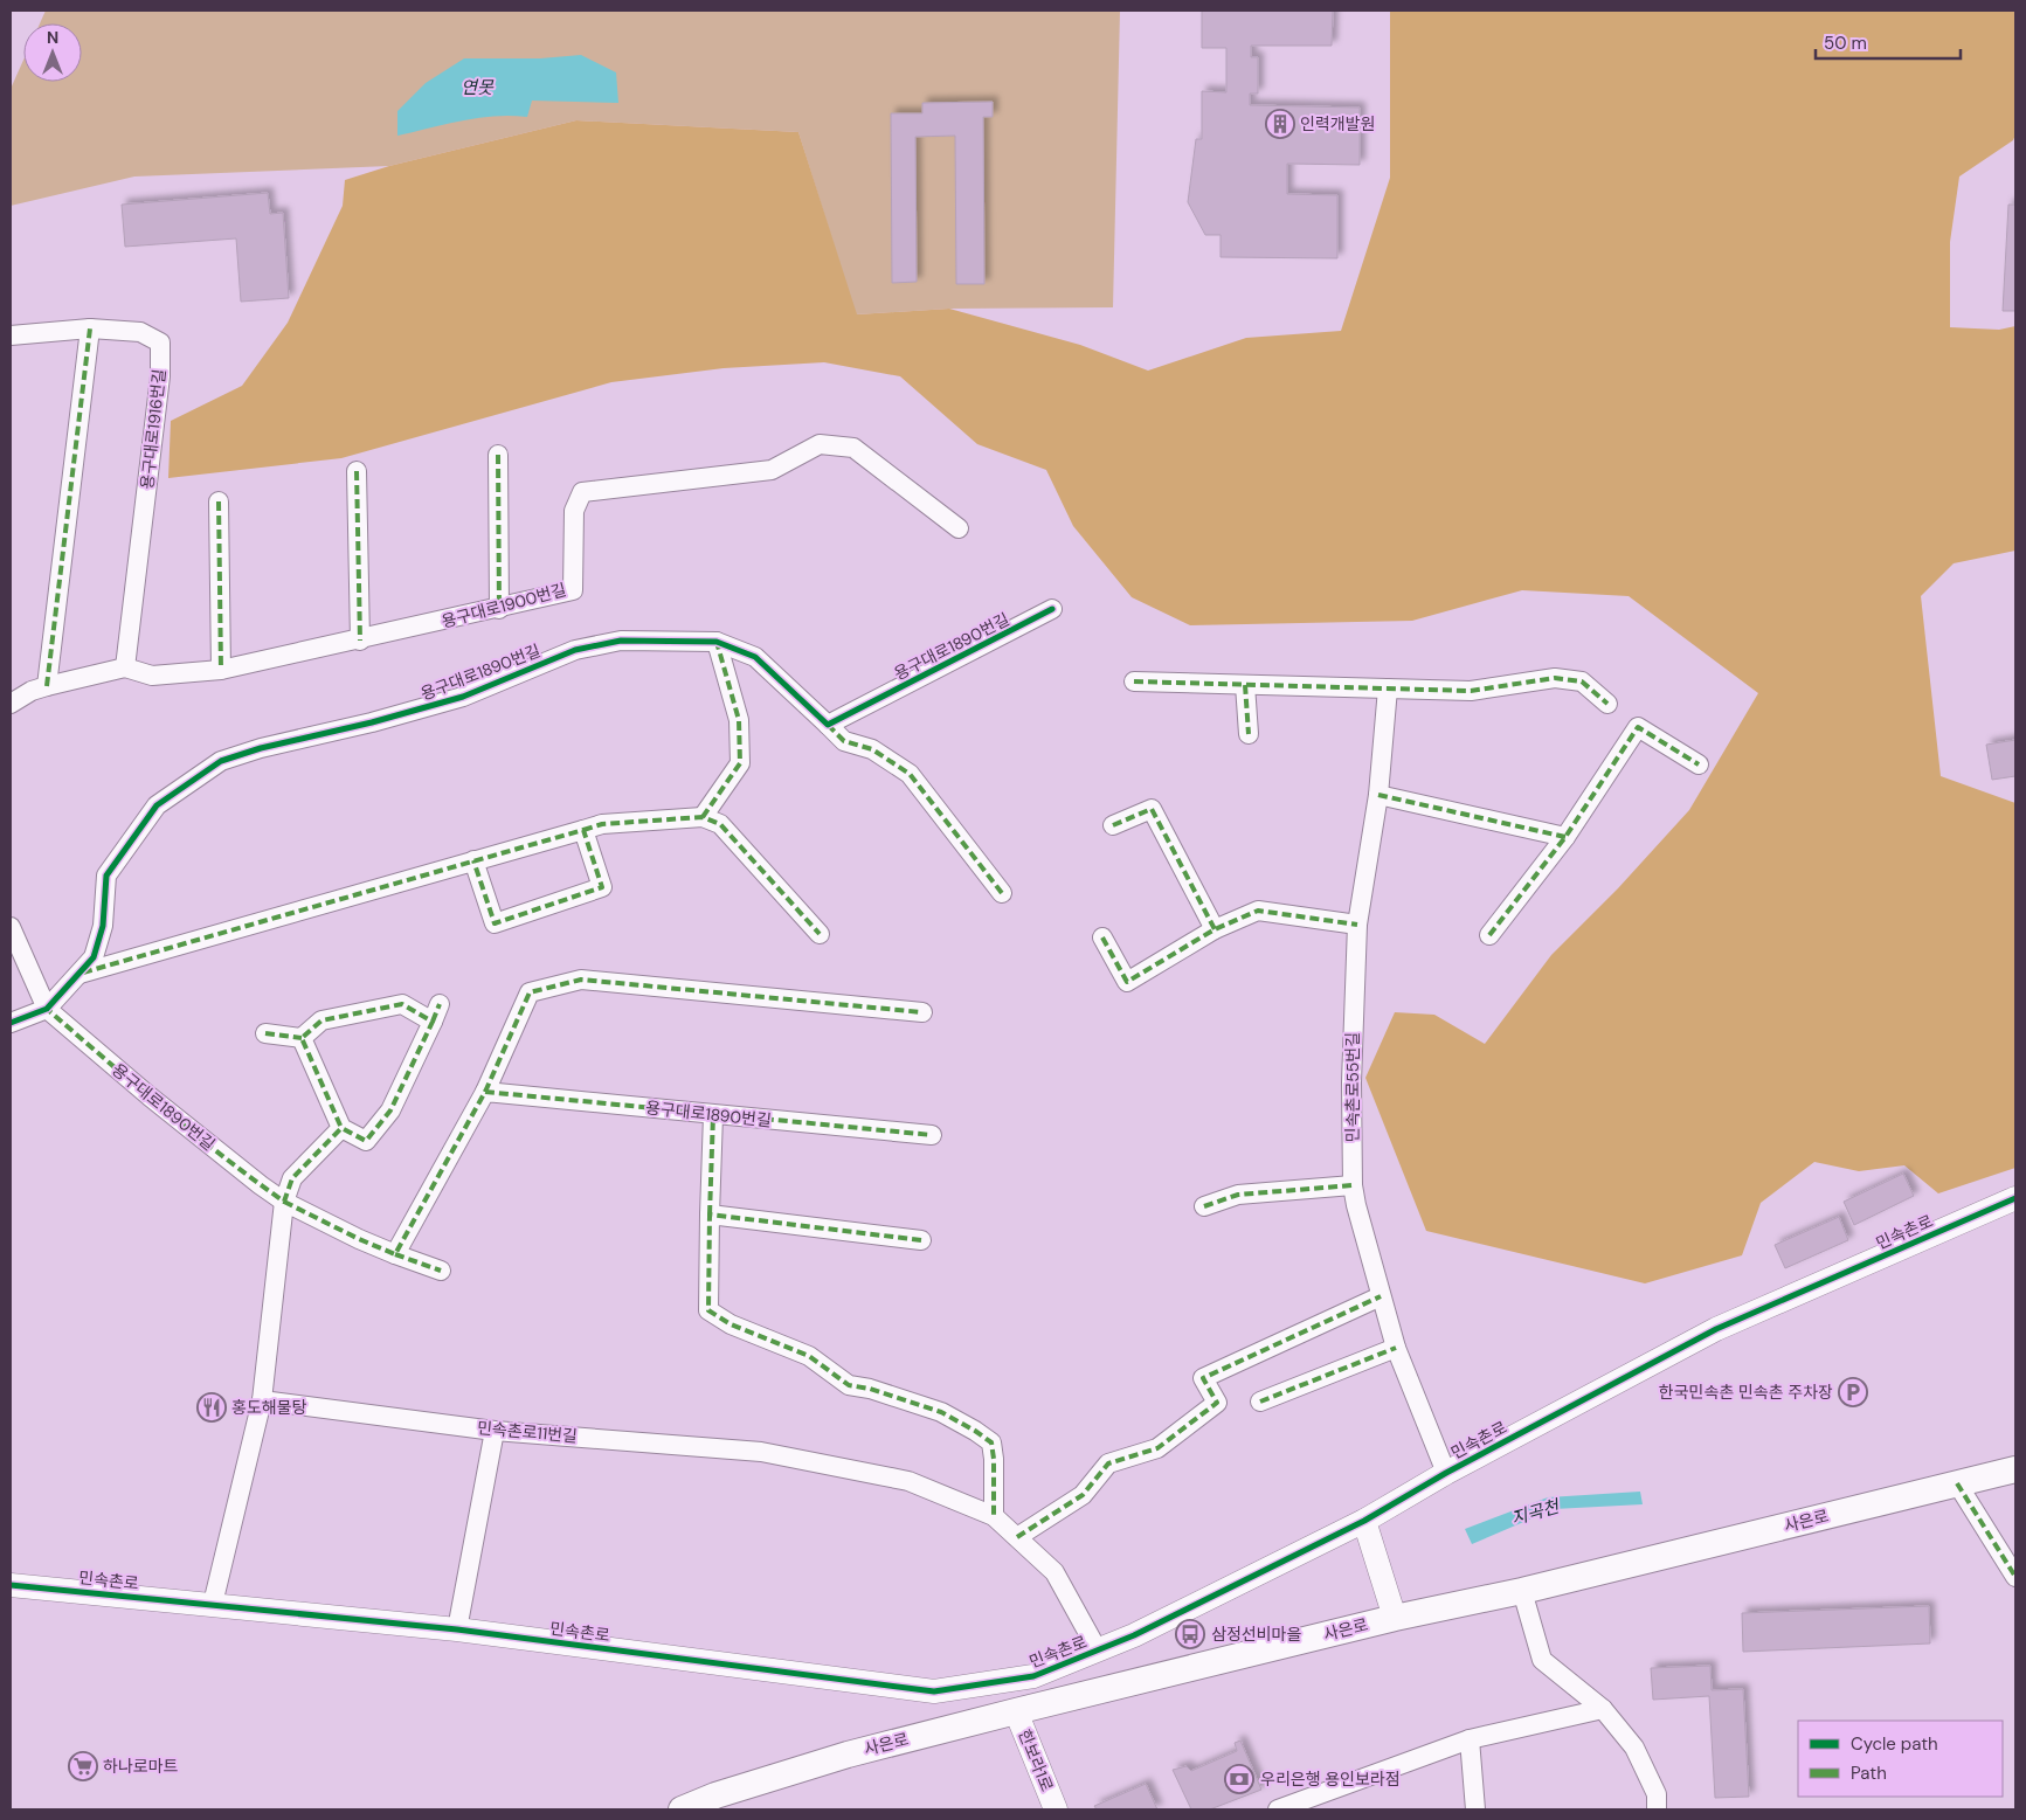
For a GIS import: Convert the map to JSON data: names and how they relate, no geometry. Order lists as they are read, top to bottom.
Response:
{
  "streets": {
    "main road": ["사은로"],
    "street": [
      "용구대로1916번길",
      "용구대로1900번길",
      "용구대로1890번길",
      "민속촌로55번길",
      "민속촌로",
      "민속촌로11번길",
      "한보라1로"
    ]
  },
  "crossings": [
    ["용구대로1916번길", "용구대로1900번길"],
    ["민속촌로55번길", "민속촌로"],
    ["민속촌로", "민속촌로11번길"],
    ["사은로", "한보라1로"]
  ],
  "water": ["연못", "지곡천"],
  "places": {
    "building": ["인력개발원"],
    "parking": ["한국민속촌 민속촌 주차장"],
    "restaurant": ["홍도해물탕"],
    "bus stop": ["삼정선비마을"],
    "supermarket": ["하나로마트"],
    "bank": ["우리은행 용인보라점"]
  },
  "legend": ["Cycle path", "Path"],
  "scale_bar": "50 m",
  "north": "top"
}
